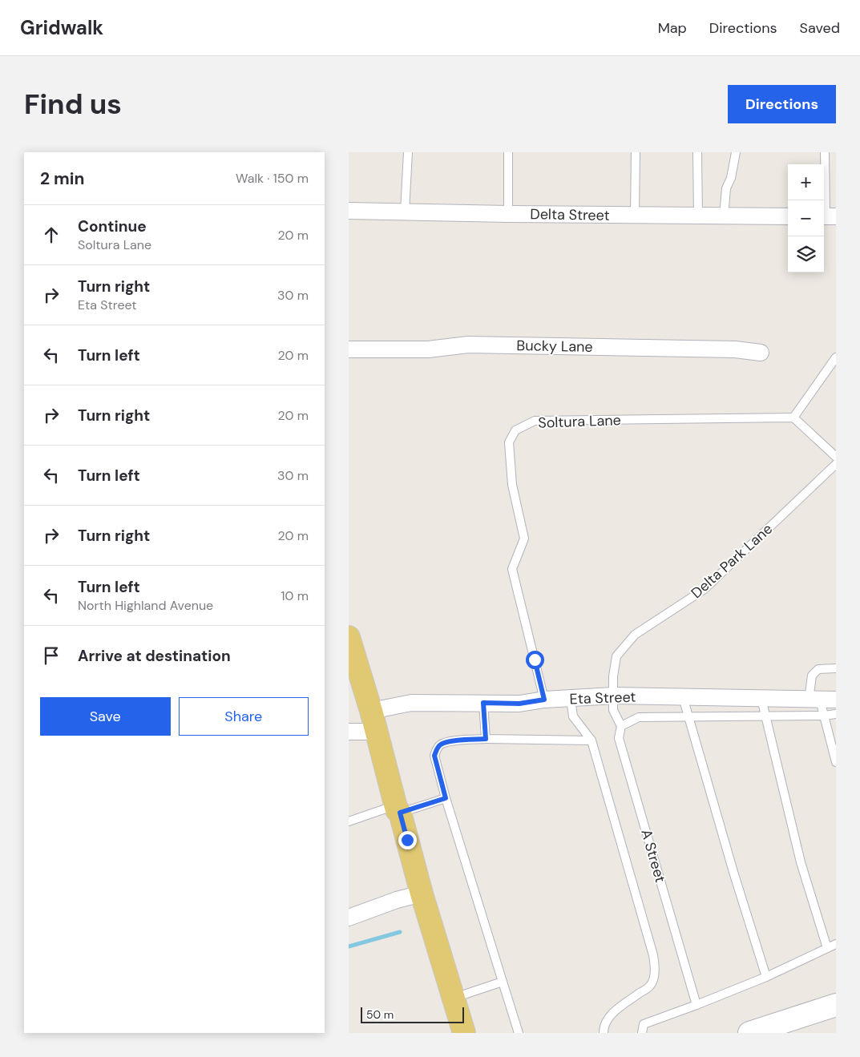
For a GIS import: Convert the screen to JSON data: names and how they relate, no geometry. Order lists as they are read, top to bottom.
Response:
{
  "streets": {
    "street": ["Delta Street", "Bucky Lane", "Eta Street"],
    "lane": ["Soltura Lane", "Delta Park Lane", "A Street"]
  },
  "crossings": [
    ["Soltura Lane", "Eta Street"],
    ["Delta Park Lane", "Eta Street"],
    ["Delta Park Lane", "A Street"]
  ],
  "scale_bar": "50 m",
  "page": {
    "header": "Gridwalk",
    "nav": ["Map", "Directions", "Saved"],
    "buttons": [
      "Directions",
      ["Save", "Share"]
    ],
    "title": "Find us",
    "heading": ["2 min", "Walk · 150 m"],
    "map_buttons": ["+", "−"],
    "list": [
      ["Continue", "Soltura Lane", "20 m"],
      ["Turn right", "Eta Street", "30 m"],
      ["Turn left", "20 m"],
      ["Turn right", "20 m"],
      ["Turn left", "30 m"],
      ["Turn right", "20 m"],
      ["Turn left", "North Highland Avenue", "10 m"],
      "Arrive at destination"
    ],
    "scale": "50 m"
  }
}
